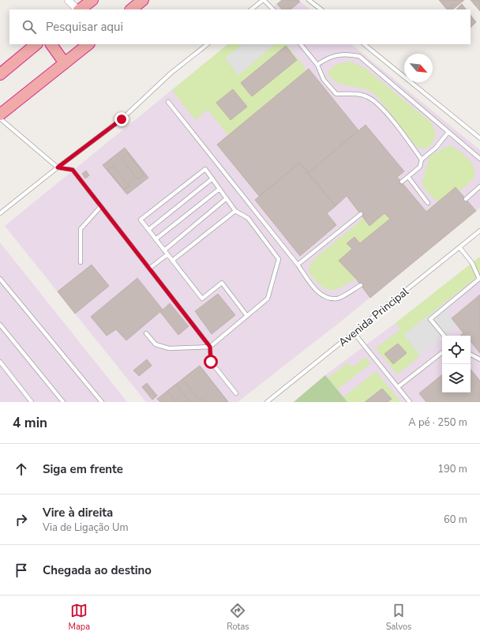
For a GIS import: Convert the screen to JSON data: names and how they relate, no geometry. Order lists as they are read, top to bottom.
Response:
{
  "streets": {
    "lane": ["Avenida Principal"]
  },
  "north": "bottom right",
  "page": {
    "search": "Pesquisar aqui",
    "heading": ["4 min", "A pé · 250 m"],
    "list": [
      ["Siga em frente", "190 m"],
      ["Vire à direita", "Via de Ligação Um", "60 m"],
      "Chegada ao destino"
    ],
    "nav": ["Mapa", "Rotas", "Salvos"]
  }
}
